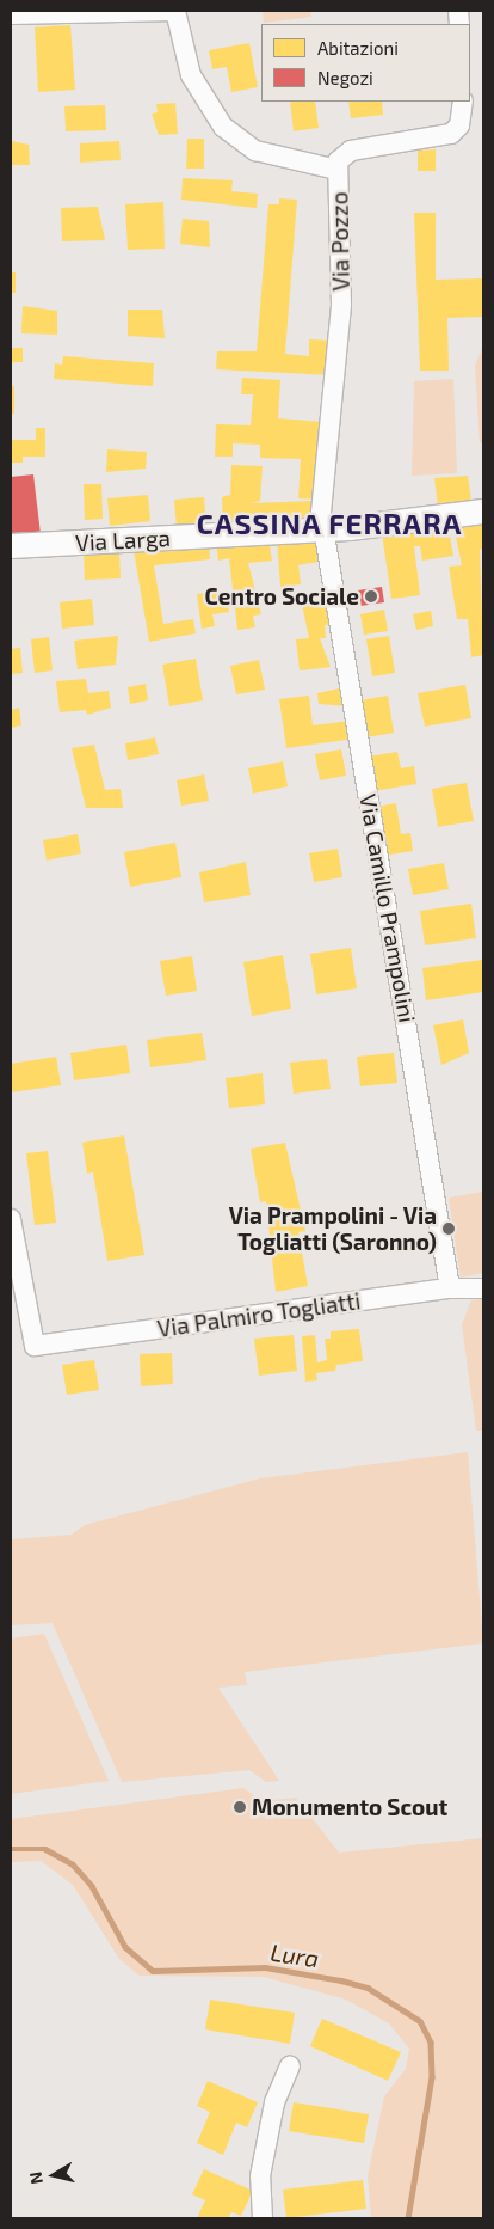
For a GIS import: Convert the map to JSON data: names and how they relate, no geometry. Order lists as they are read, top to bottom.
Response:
{
  "streets": {
    "street": [
      "Via Pozzo",
      "Via Larga",
      "Via Camillo Prampolini",
      "Via Palmiro Togliatti"
    ]
  },
  "crossings": [
    ["Via Pozzo", "Via Larga"],
    ["Via Pozzo", "Via Camillo Prampolini"],
    ["Via Larga", "Via Camillo Prampolini"],
    ["Via Camillo Prampolini", "Via Palmiro Togliatti"]
  ],
  "districts": ["CASSINA FERRARA"],
  "water": ["Lura"],
  "places": ["Centro Sociale", "Via Prampolini - Via Togliatti (Saronno)", "Monumento Scout"],
  "legend": ["Abitazioni", "Negozi"],
  "north": "left"
}
